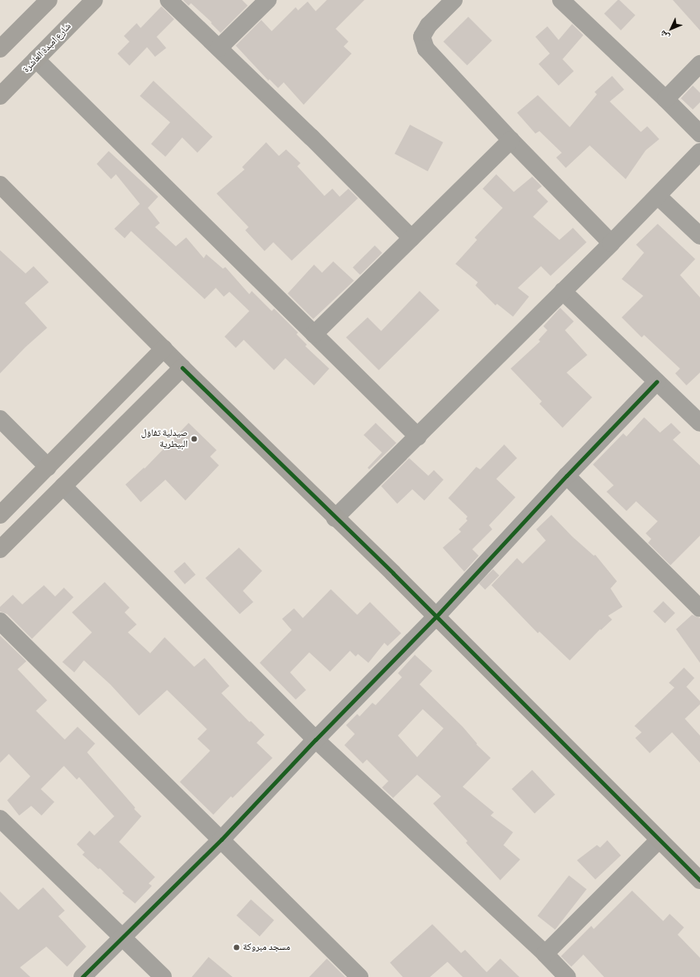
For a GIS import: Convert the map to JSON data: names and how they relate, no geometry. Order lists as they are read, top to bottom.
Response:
{
  "streets": {
    "main road": ["شارع امبدة العاشرة"]
  },
  "places": ["صيدلية تفاؤل البيطرية", "مسجد مبروكة"],
  "north": "bottom left"
}
